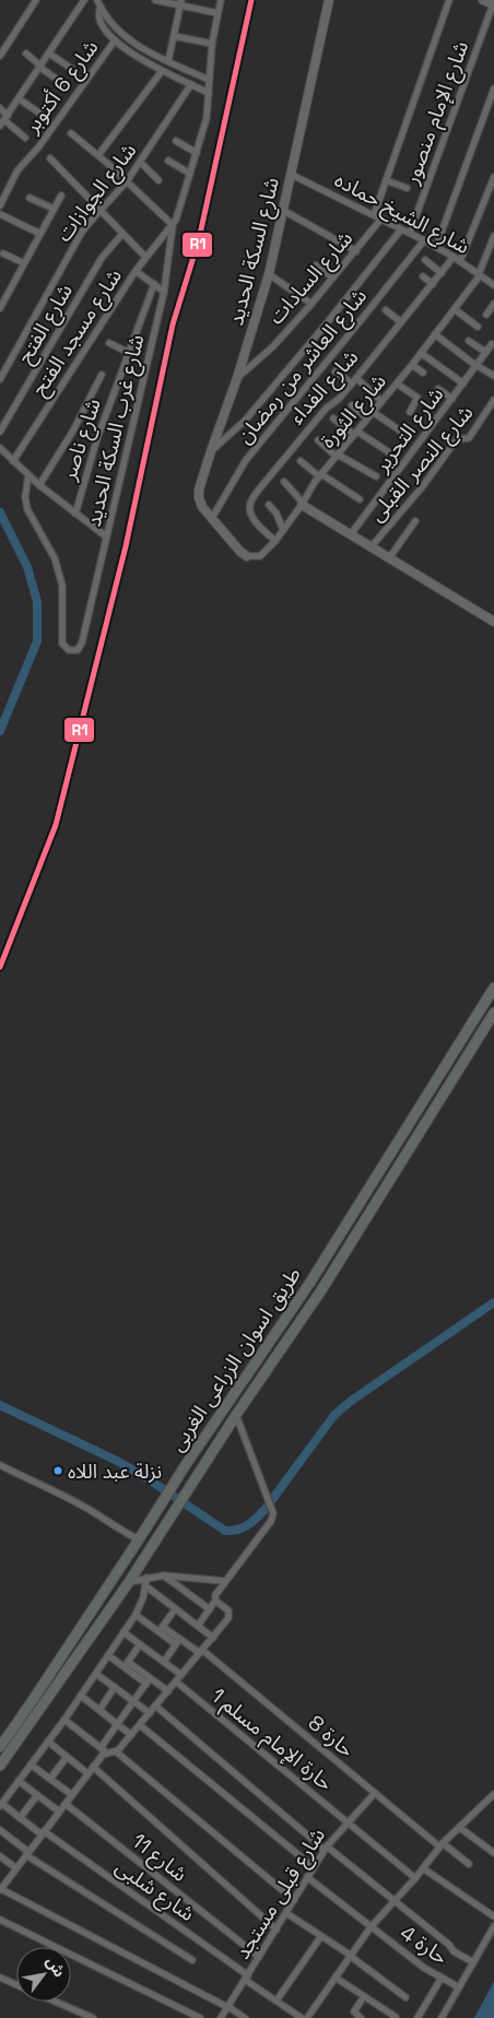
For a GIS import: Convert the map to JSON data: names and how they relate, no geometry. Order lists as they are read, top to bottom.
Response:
{
  "streets": {
    "main road": ["طريق اسوان الزراعى الغربى"],
    "street": [
      "شارع 6 أكتوبر",
      "شارع الإمام منصور",
      "شارع الجوازات",
      "شارع الشيخ حماده",
      "شارع السكة الحديد",
      "شارع السادات",
      "شارع الفتح",
      "شارع مسجد الفتح",
      "شارع العاشر من رمضان",
      "شارع الفداء",
      "شارع الثورة",
      "شارع التحرير",
      "شارع غرب السكة الحديد",
      "شارع ناصر",
      "شارع النصر القبلى",
      "حارة 8",
      "حارة الإمام مسلم 1",
      "شارع 11",
      "شارع شلبى",
      "شارع قبلى مستجد",
      "حارة 4"
    ]
  },
  "crossings": [
    ["شارع الإمام منصور", "شارع الشيخ حماده"],
    ["شارع الشيخ حماده", "شارع السكة الحديد"],
    ["شارع الشيخ حماده", "شارع السادات"],
    ["شارع الشيخ حماده", "شارع العاشر من رمضان"],
    ["شارع الشيخ حماده", "شارع الفداء"],
    ["شارع الشيخ حماده", "شارع الثورة"],
    ["شارع السكة الحديد", "شارع السادات"],
    ["شارع السكة الحديد", "شارع العاشر من رمضان"],
    ["شارع مسجد الفتح", "شارع غرب السكة الحديد"],
    ["شارع الفداء", "شارع الثورة"],
    ["حارة 8", "شارع قبلى مستجد"],
    ["حارة الإمام مسلم 1", "شارع قبلى مستجد"],
    ["شارع 11", "شارع قبلى مستجد"],
    ["شارع شلبى", "شارع قبلى مستجد"]
  ],
  "places": ["نزلة عبد اللاه"],
  "lines": ["transit line R1"],
  "north": "top right"
}
